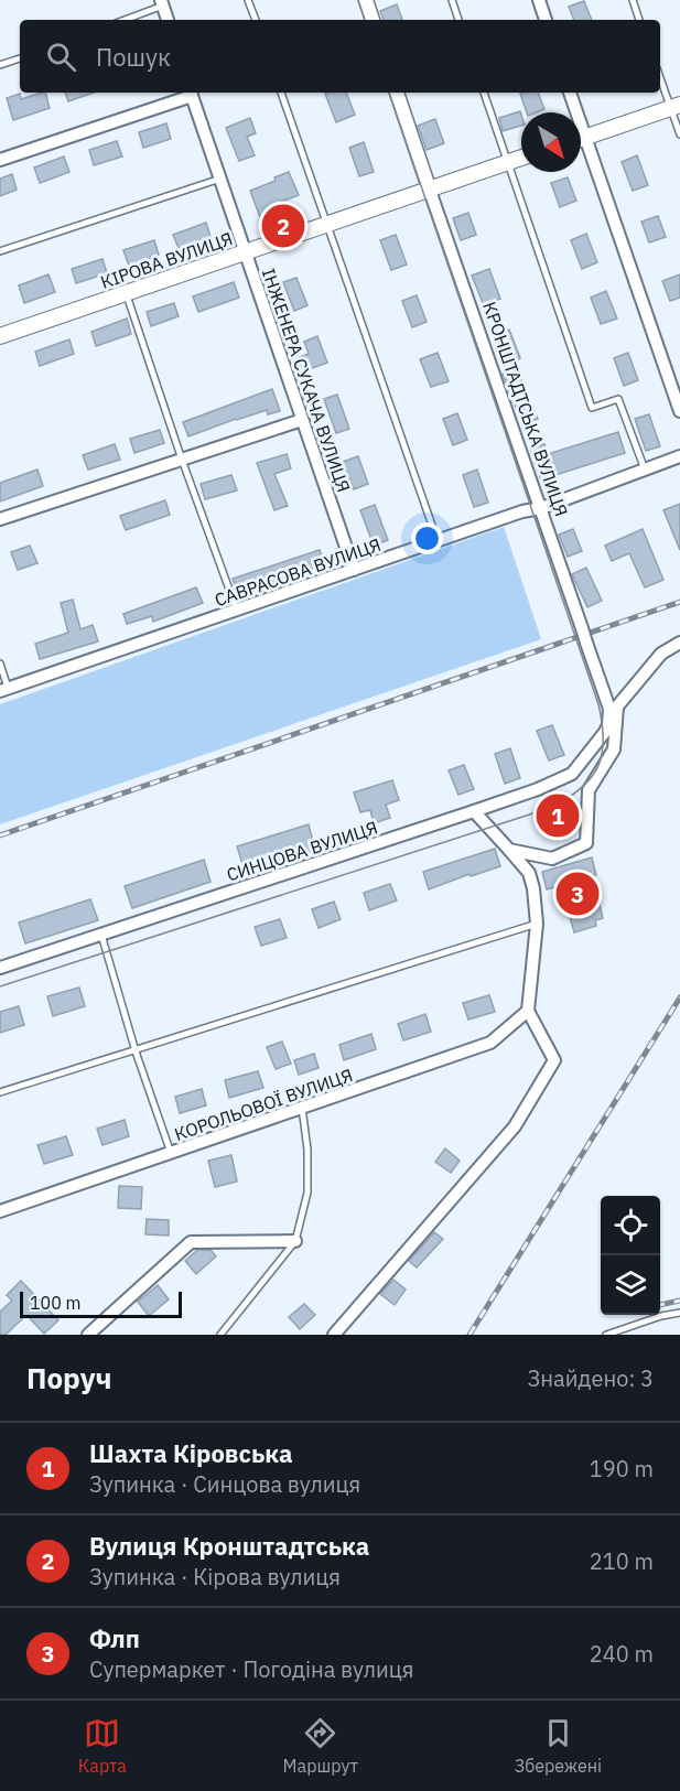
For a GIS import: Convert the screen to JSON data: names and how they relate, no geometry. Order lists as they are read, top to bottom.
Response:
{
  "streets": {
    "main road": ["КІРОВА ВУЛИЦЯ"],
    "street": [
      "ІНЖЕНЕРА СУКАЧА ВУЛИЦЯ",
      "КРОНШТАДТСЬКА ВУЛИЦЯ",
      "САВРАСОВА ВУЛИЦЯ",
      "СИНЦОВА ВУЛИЦЯ",
      "КОРОЛЬОВОЇ ВУЛИЦЯ"
    ]
  },
  "crossings": [
    ["КІРОВА ВУЛИЦЯ", "ІНЖЕНЕРА СУКАЧА ВУЛИЦЯ"],
    ["КІРОВА ВУЛИЦЯ", "КРОНШТАДТСЬКА ВУЛИЦЯ"],
    ["ІНЖЕНЕРА СУКАЧА ВУЛИЦЯ", "САВРАСОВА ВУЛИЦЯ"],
    ["КРОНШТАДТСЬКА ВУЛИЦЯ", "САВРАСОВА ВУЛИЦЯ"],
    ["КРОНШТАДТСЬКА ВУЛИЦЯ", "СИНЦОВА ВУЛИЦЯ"]
  ],
  "scale_bar": "100 m",
  "north": "bottom right",
  "page": {
    "search": "Пошук",
    "pins": ["2", "1", "3"],
    "scale": "100 m",
    "heading": ["Поруч", "Знайдено: 3"],
    "list": [
      {
        "mark": "1",
        "name": "Шахта Кіровська",
        "note": "Зупинка · Синцова вулиця",
        "value": "190 m"
      },
      {
        "mark": "2",
        "name": "Вулиця Кронштадтська",
        "note": "Зупинка · Кірова вулиця",
        "value": "210 m"
      },
      {
        "mark": "3",
        "name": "Флп",
        "note": "Супермаркет · Погодіна вулиця",
        "value": "240 m"
      }
    ],
    "nav": ["Карта", "Маршрут", "Збережені"]
  }
}
